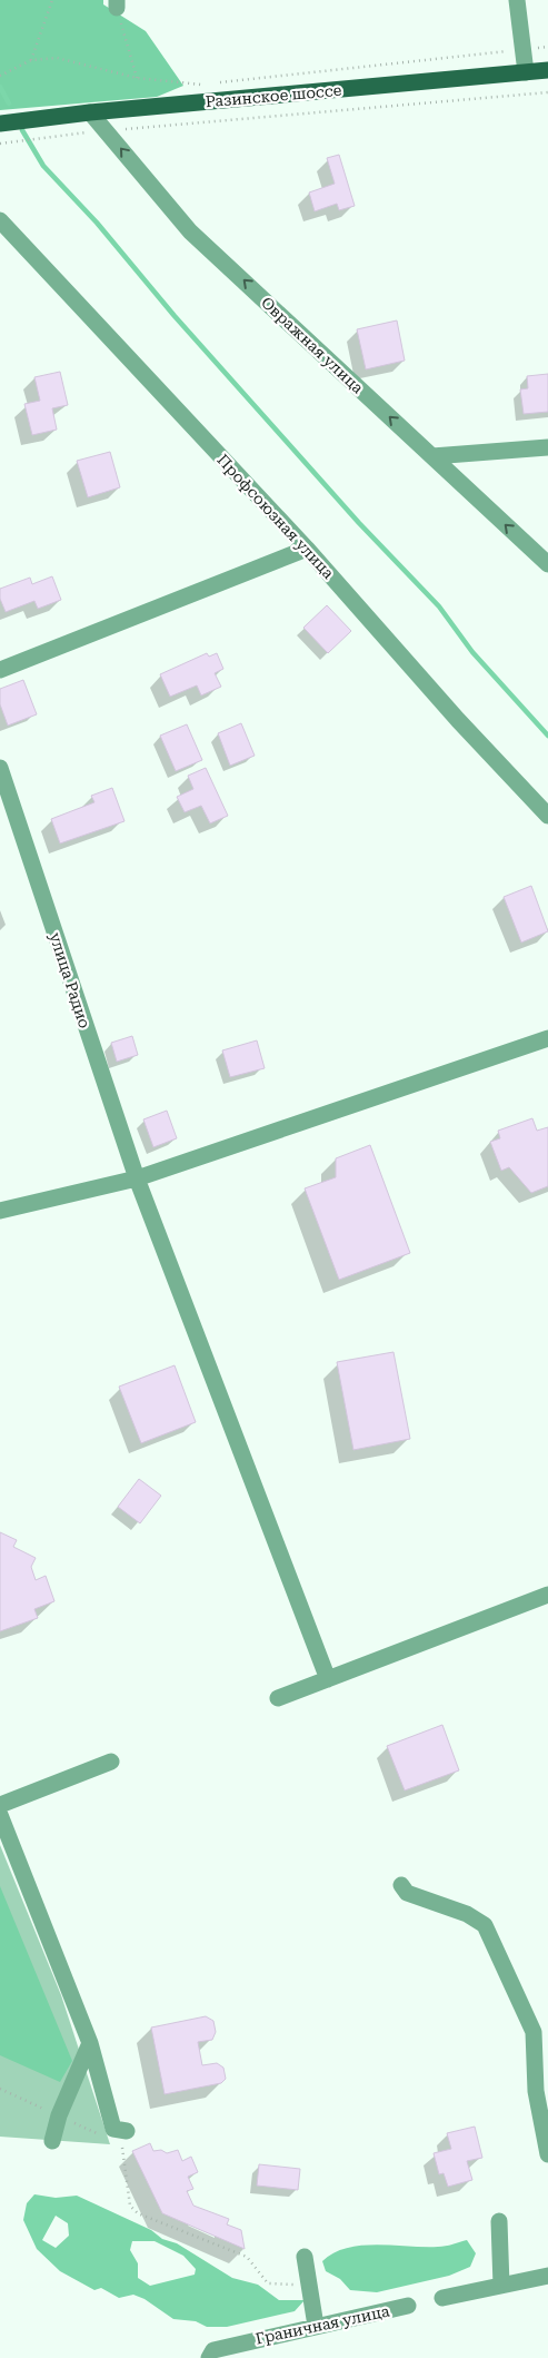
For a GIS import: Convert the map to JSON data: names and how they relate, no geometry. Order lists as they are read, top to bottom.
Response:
{
  "streets": {
    "main road": ["Разинское шоссе"],
    "street": [
      "Овражная улица",
      "Профсоюзная улица",
      "улица Радио",
      "Граничная улица"
    ]
  },
  "crossings": [
    ["Разинское шоссе", "Овражная улица"]
  ],
  "one_way": ["Овражная улица"]
}
